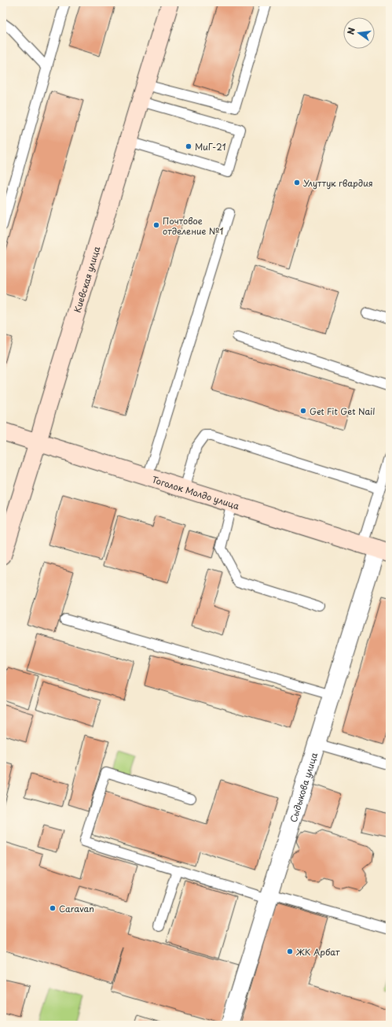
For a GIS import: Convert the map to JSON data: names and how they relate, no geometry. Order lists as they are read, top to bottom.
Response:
{
  "streets": {
    "main road": ["Киевская улица", "Тоголок Молдо улица"],
    "street": ["Сыдыкова улица"]
  },
  "crossings": [
    ["Киевская улица", "Тоголок Молдо улица"],
    ["Тоголок Молдо улица", "Сыдыкова улица"]
  ],
  "places": [
    "МиГ-21",
    "Улуттук гвардия",
    "Почтовое отделение №1",
    "Get Fit Get Nail",
    "Caravan",
    "ЖК Арбат"
  ],
  "north": "left"
}
